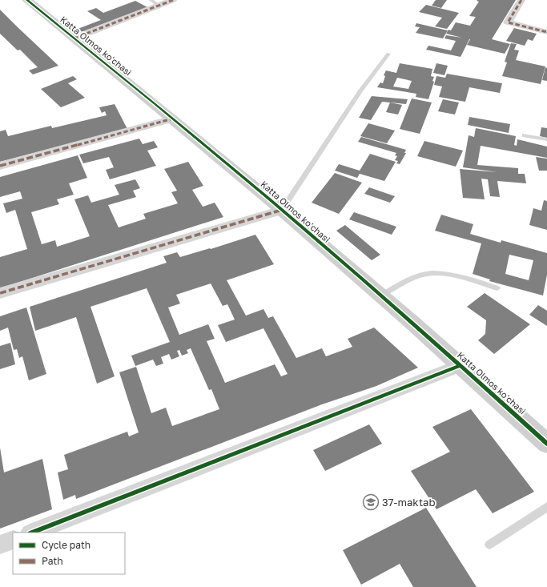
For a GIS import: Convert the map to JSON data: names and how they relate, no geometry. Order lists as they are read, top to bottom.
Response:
{
  "streets": {
    "street": ["Katta Olmos ko'chasi"]
  },
  "places": {
    "school or university": ["37-maktab"]
  },
  "legend": ["Cycle path", "Path"]
}
